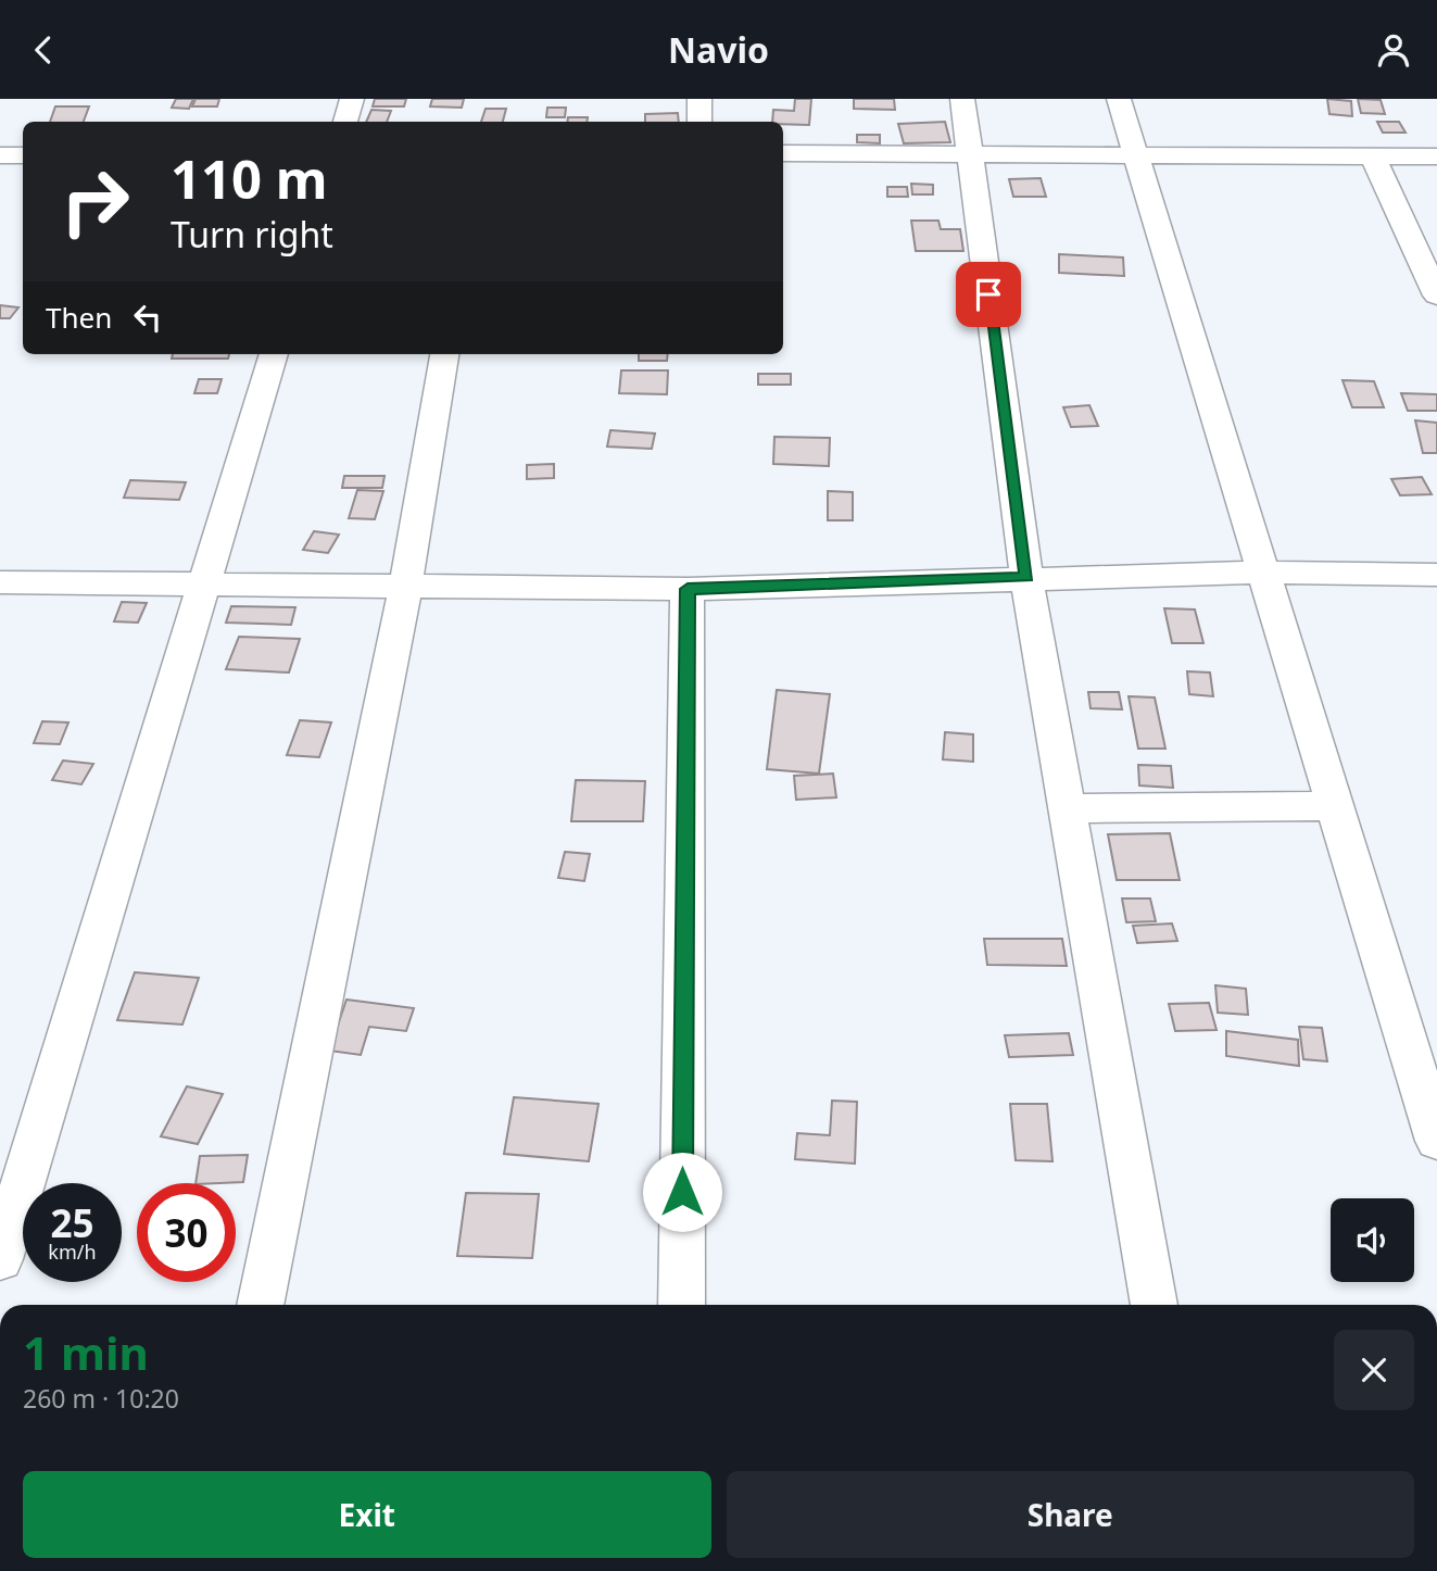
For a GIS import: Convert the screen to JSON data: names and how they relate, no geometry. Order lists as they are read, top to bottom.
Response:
{
  "page": {
    "header": "Navio",
    "turn": ["110 m", "Turn right"],
    "then": "Then",
    "speed": "25 km/h",
    "limit": "30",
    "heading": ["1 min", "260 m · 10:20"],
    "buttons": ["Exit", "Share"]
  }
}
